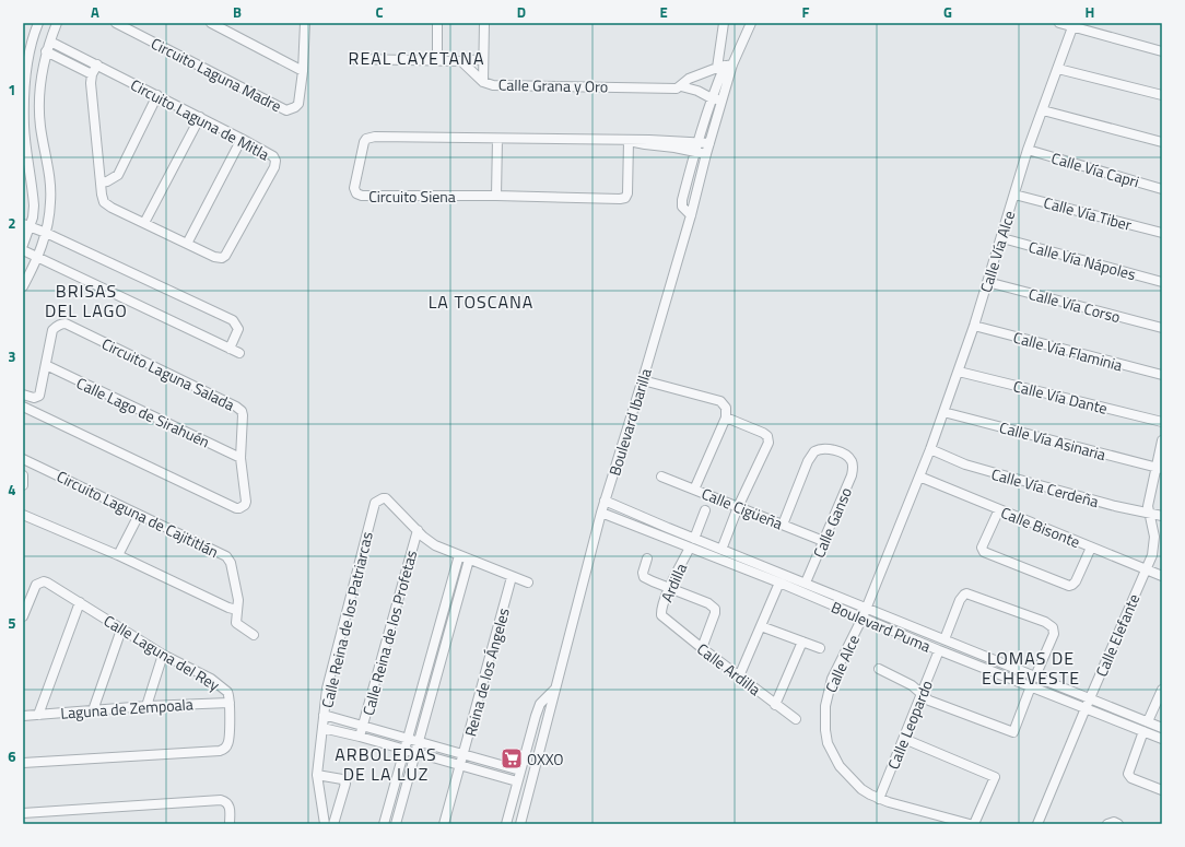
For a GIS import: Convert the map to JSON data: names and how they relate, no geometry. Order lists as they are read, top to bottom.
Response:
{
  "streets": {
    "street": [
      "Circuito Laguna Madre",
      "Calle Grana y Oro",
      "Circuito Laguna de Mitla",
      "Calle Vía Capri",
      "Circuito Siena",
      "Calle Vía Tiber",
      "Calle Vía Alce",
      "Calle Vía Nápoles",
      "Calle Vía Corso",
      "Calle Vía Flaminia",
      "Circuito Laguna Salada",
      "Calle Vía Dante",
      "Calle Lago de Sirahuén",
      "Boulevard Ibarilla",
      "Calle Vía Asinaria",
      "Calle Vía Cerdeña",
      "Calle Cigüeña",
      "Circuito Laguna de Cajititlán",
      "Calle Ganso",
      "Calle Bisonte",
      "Ardilla",
      "Calle Reina de los Patriarcas",
      "Boulevard Puma",
      "Calle Reina de los Profetas",
      "Calle Elefante",
      "Calle Laguna del Rey",
      "Calle Alce",
      "Calle Ardilla",
      "Reina de los Ángeles",
      "Laguna de Zempoala",
      "Calle Leopardo"
    ]
  },
  "crossings": [
    ["Calle Grana y Oro", "Boulevard Ibarilla"],
    ["Calle Vía Capri", "Calle Vía Alce"],
    ["Circuito Siena", "Boulevard Ibarilla"],
    ["Calle Vía Tiber", "Calle Vía Alce"],
    ["Calle Vía Alce", "Calle Vía Nápoles"],
    ["Calle Vía Alce", "Calle Vía Corso"],
    ["Calle Vía Alce", "Calle Vía Flaminia"],
    ["Calle Vía Alce", "Calle Vía Dante"],
    ["Calle Vía Alce", "Calle Vía Asinaria"],
    ["Calle Vía Alce", "Calle Vía Cerdeña"],
    ["Calle Vía Alce", "Calle Bisonte"],
    ["Calle Vía Alce", "Calle Alce"],
    ["Circuito Laguna Salada", "Calle Lago de Sirahuén"],
    ["Boulevard Ibarilla", "Boulevard Puma"],
    ["Calle Vía Asinaria", "Calle Elefante"],
    ["Calle Vía Cerdeña", "Calle Elefante"],
    ["Calle Cigüeña", "Calle Ganso"],
    ["Calle Ganso", "Boulevard Puma"],
    ["Calle Bisonte", "Calle Elefante"],
    ["Calle Bisonte", "Calle Alce"],
    ["Ardilla", "Boulevard Puma"],
    ["Ardilla", "Calle Ardilla"],
    ["Calle Reina de los Patriarcas", "Calle Reina de los Profetas"],
    ["Boulevard Puma", "Calle Elefante"],
    ["Boulevard Puma", "Calle Alce"],
    ["Boulevard Puma", "Calle Leopardo"],
    ["Calle Laguna del Rey", "Laguna de Zempoala"],
    ["Calle Alce", "Calle Leopardo"]
  ],
  "districts": [
    "REAL CAYETANA",
    "BRISAS DEL LAGO",
    "LA TOSCANA",
    "LOMAS DE ECHEVESTE",
    "ARBOLEDAS DE LA LUZ"
  ],
  "places": {
    "supermarket": ["OXXO"]
  },
  "grid": {
    "columns": [
      "A",
      "B",
      "C",
      "D",
      "E",
      "F",
      "G",
      "H"
    ],
    "rows": [
      "1",
      "2",
      "3",
      "4",
      "5",
      "6"
    ]
  }
}
